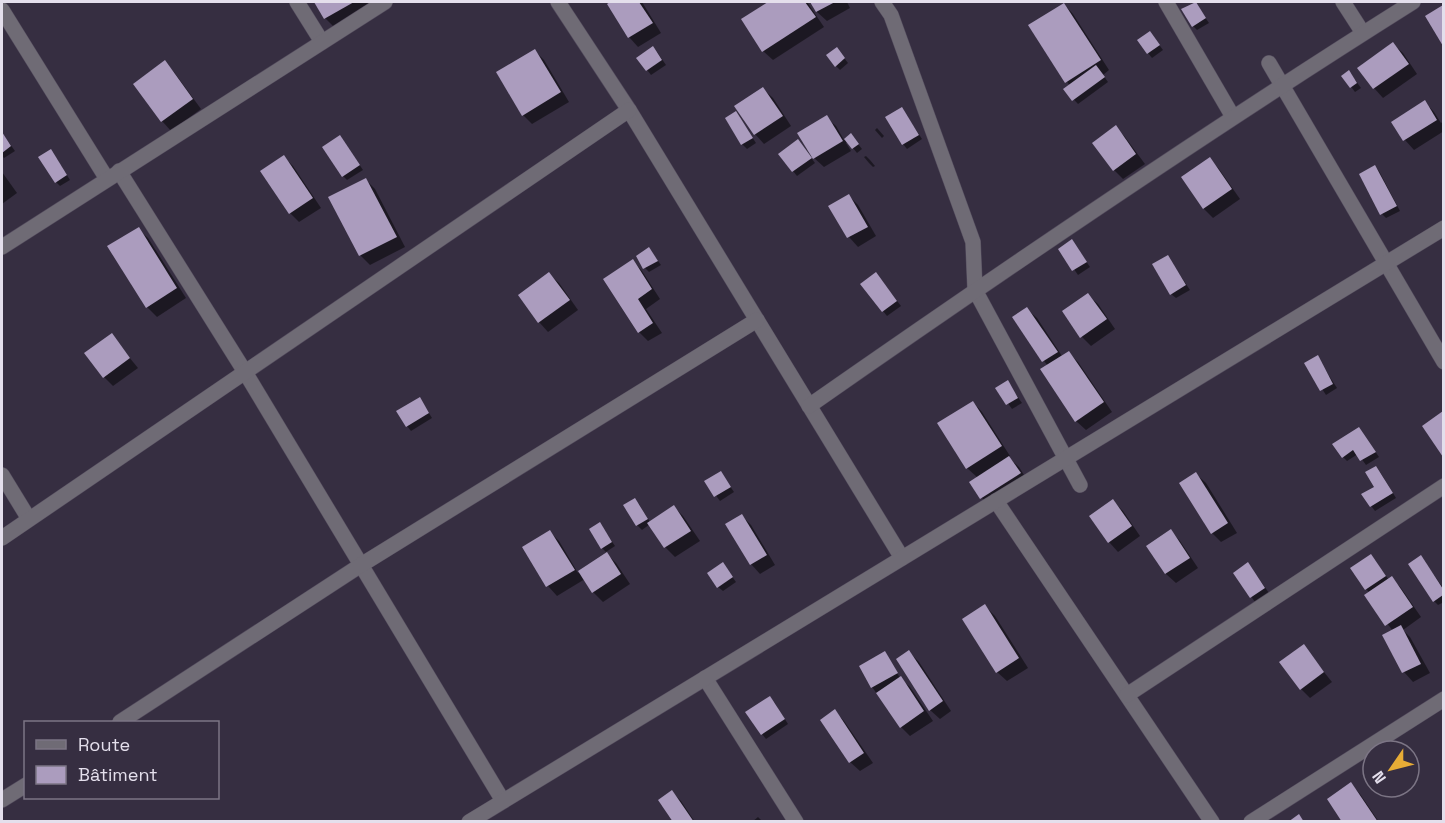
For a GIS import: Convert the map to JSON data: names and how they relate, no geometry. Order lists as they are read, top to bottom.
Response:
{
  "legend": ["Route", "Bâtiment"],
  "north": "bottom left"
}
